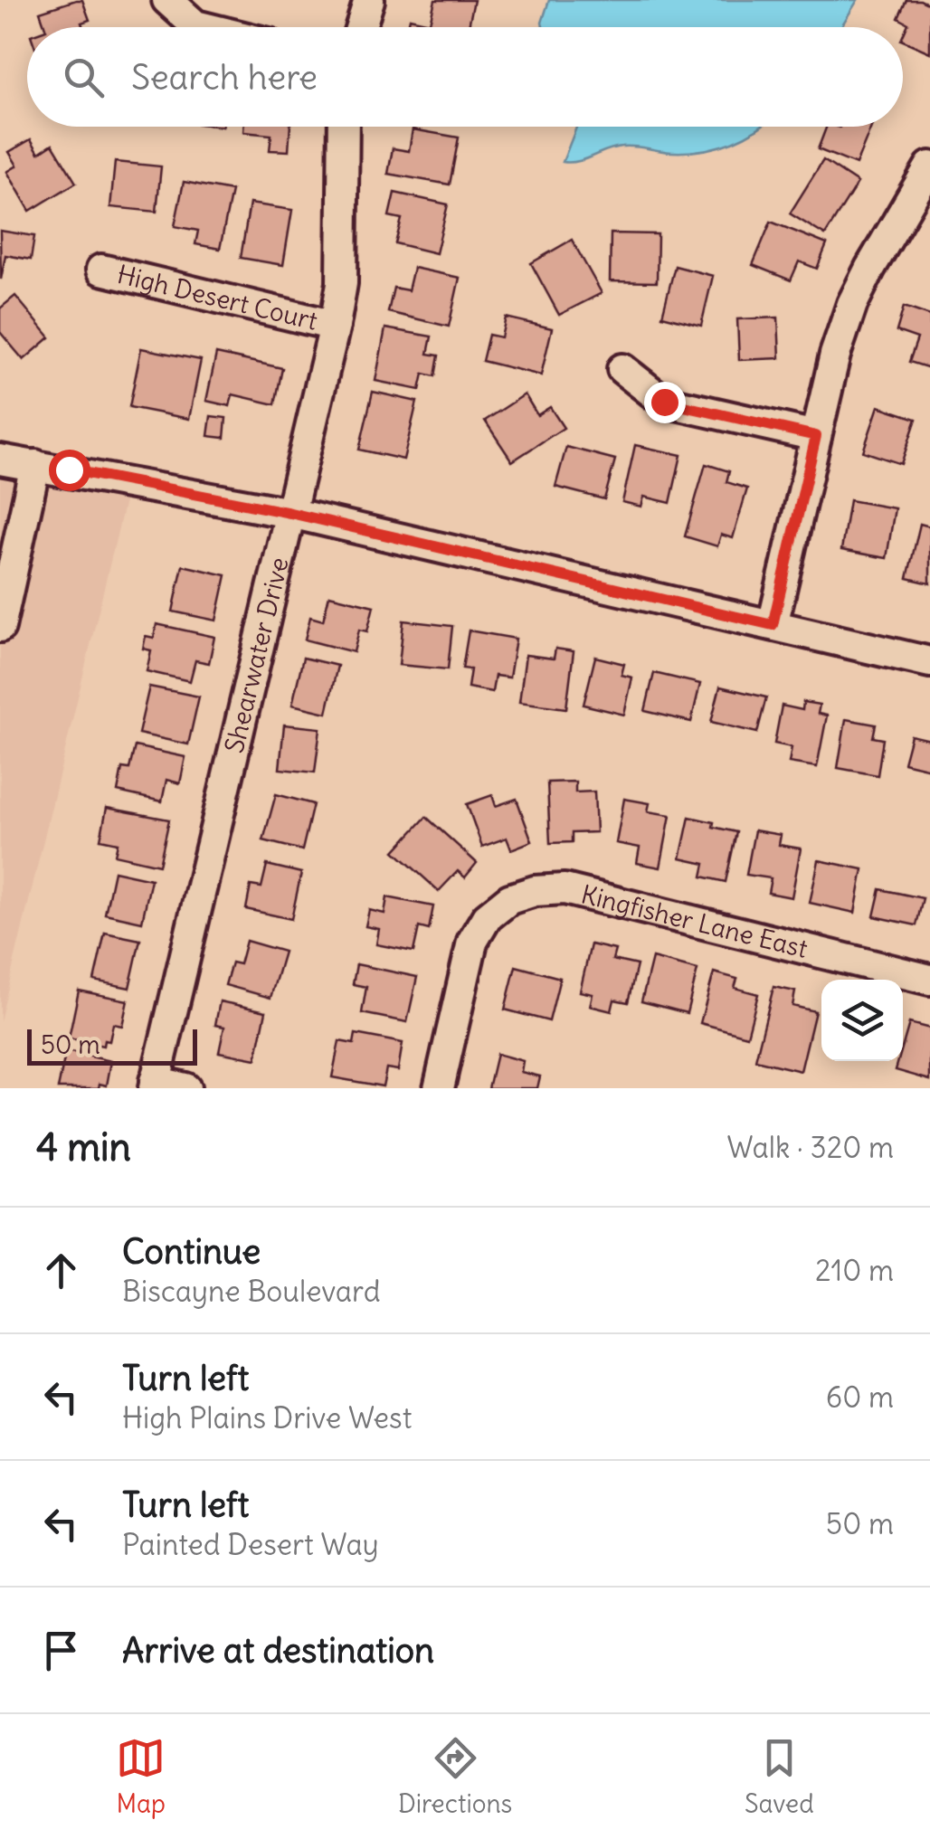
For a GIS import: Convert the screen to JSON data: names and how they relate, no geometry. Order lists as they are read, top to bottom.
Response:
{
  "streets": {
    "street": ["High Desert Court", "Shearwater Drive", "Kingfisher Lane East"]
  },
  "crossings": [
    ["High Desert Court", "Shearwater Drive"]
  ],
  "scale_bar": "50 m",
  "page": {
    "search": "Search here",
    "scale": "50 m",
    "heading": ["4 min", "Walk · 320 m"],
    "list": [
      ["Continue", "Biscayne Boulevard", "210 m"],
      ["Turn left", "High Plains Drive West", "60 m"],
      ["Turn left", "Painted Desert Way", "50 m"],
      "Arrive at destination"
    ],
    "nav": ["Map", "Directions", "Saved"]
  }
}
